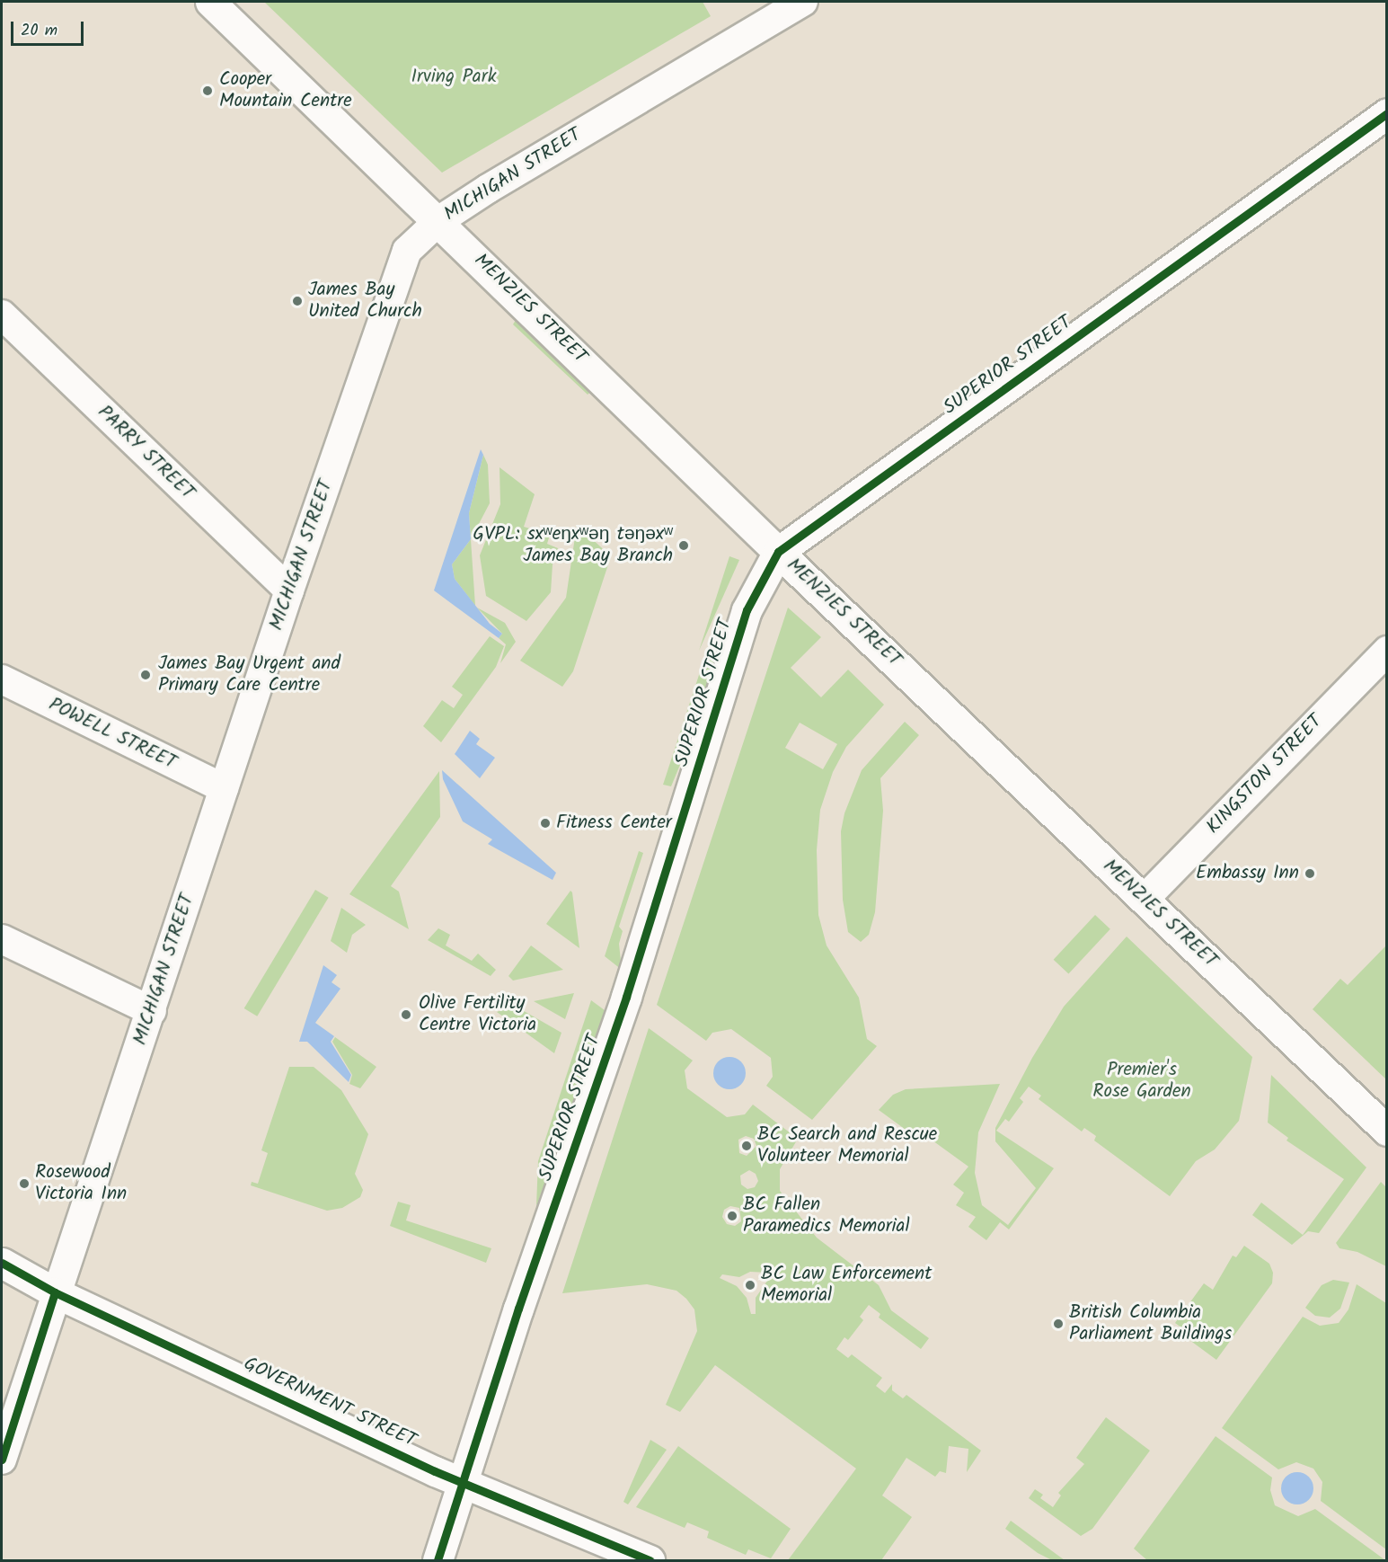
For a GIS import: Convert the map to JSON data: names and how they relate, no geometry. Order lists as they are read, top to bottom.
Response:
{
  "streets": {
    "street": [
      "MICHIGAN STREET",
      "MENZIES STREET",
      "SUPERIOR STREET",
      "PARRY STREET",
      "POWELL STREET",
      "KINGSTON STREET",
      "GOVERNMENT STREET"
    ]
  },
  "crossings": [
    ["MICHIGAN STREET", "MENZIES STREET"],
    ["MICHIGAN STREET", "PARRY STREET"],
    ["MICHIGAN STREET", "POWELL STREET"],
    ["MICHIGAN STREET", "GOVERNMENT STREET"],
    ["MENZIES STREET", "SUPERIOR STREET"],
    ["MENZIES STREET", "KINGSTON STREET"],
    ["SUPERIOR STREET", "GOVERNMENT STREET"]
  ],
  "parks": ["Irving Park", "Premier's Rose Garden"],
  "places": [
    "Cooper Mountain Centre",
    "James Bay United Church",
    "GVPL: sxʷeŋxʷəŋ təŋəxʷ James Bay Branch",
    "James Bay Urgent and Primary Care Centre",
    "Fitness Center",
    "Embassy Inn",
    "Olive Fertility Centre Victoria",
    "BC Search and Rescue Volunteer Memorial",
    "Rosewood Victoria Inn",
    "BC Fallen Paramedics Memorial",
    "BC Law Enforcement Memorial",
    "British Columbia Parliament Buildings"
  ],
  "scale_bar": "20 m"
}
